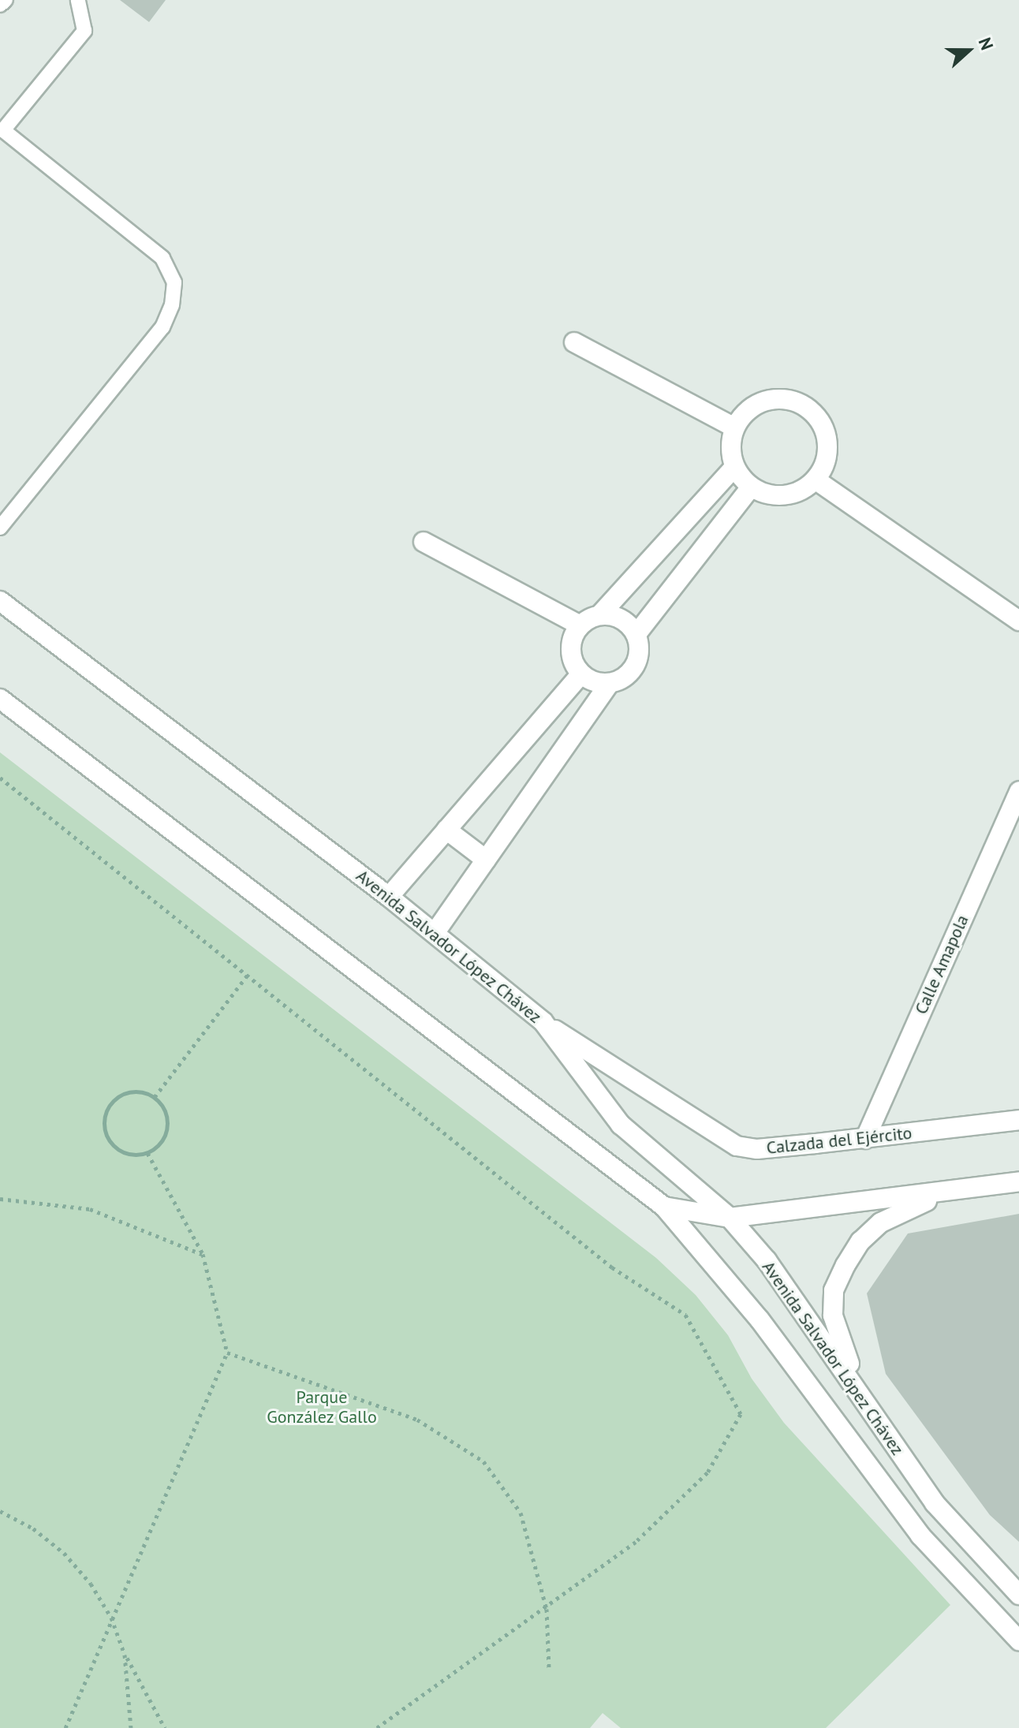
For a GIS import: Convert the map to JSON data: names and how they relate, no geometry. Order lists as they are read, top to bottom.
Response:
{
  "streets": {
    "main road": ["Avenida Salvador López Chávez", "Calle Amapola", "Calzada del Ejército"]
  },
  "crossings": [
    ["Avenida Salvador López Chávez", "Calzada del Ejército"],
    ["Calle Amapola", "Calzada del Ejército"]
  ],
  "parks": ["Parque González Gallo"],
  "north": "right"
}
